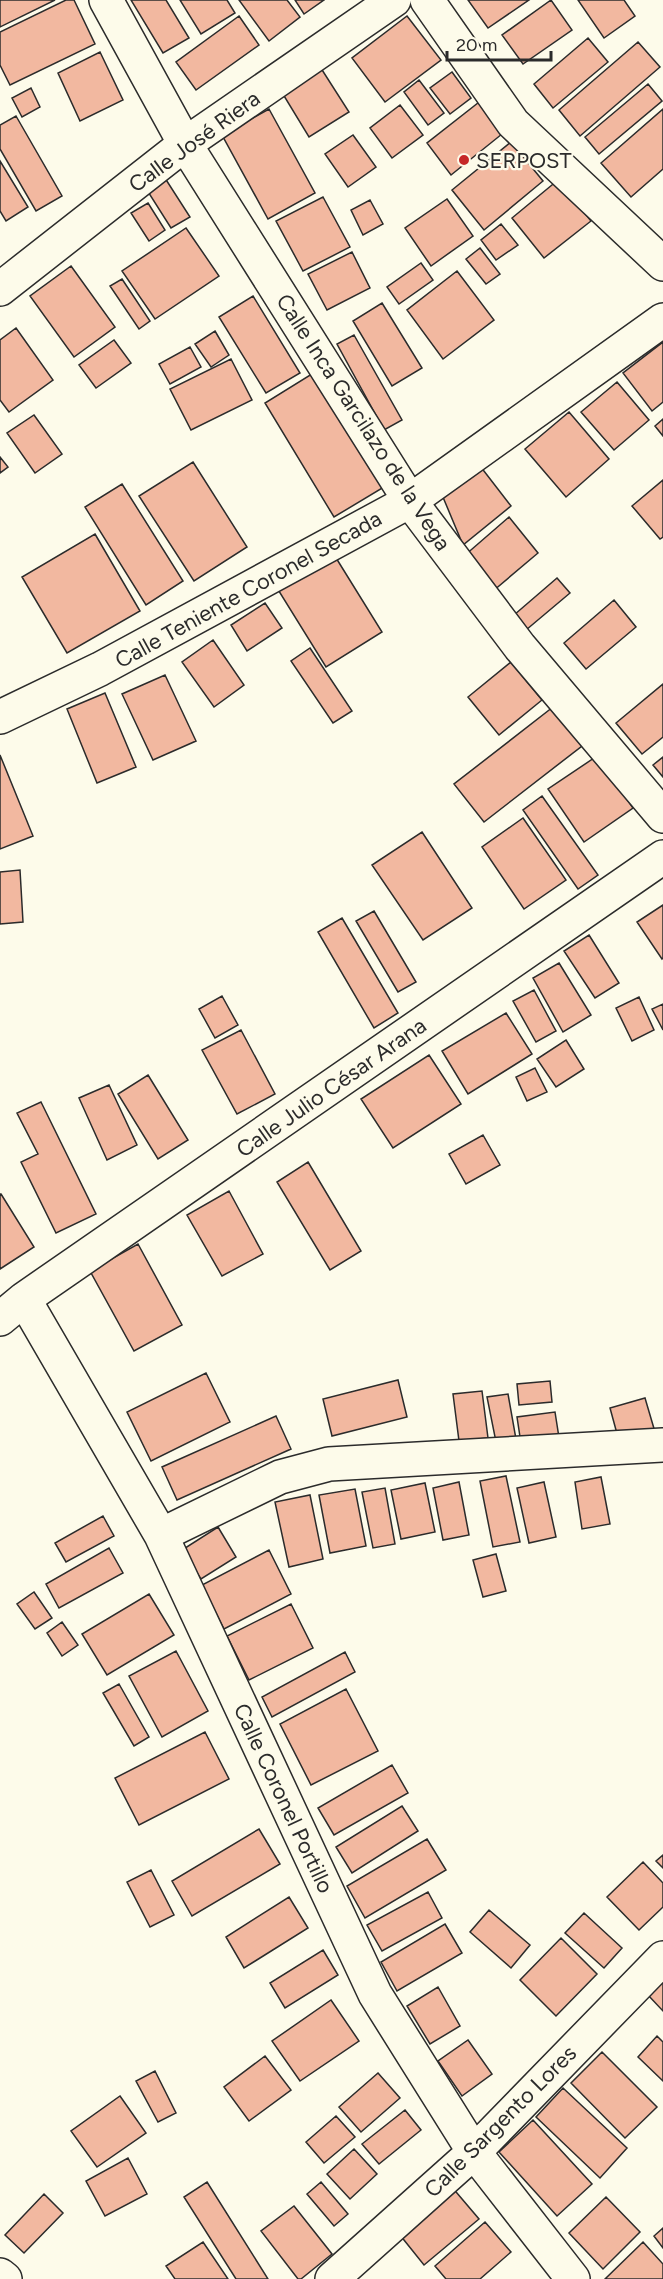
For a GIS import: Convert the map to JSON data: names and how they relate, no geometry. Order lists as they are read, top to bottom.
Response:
{
  "streets": {
    "street": [
      "Calle José Riera",
      "Calle Inca Garcilazo de la Vega",
      "Calle Teniente Coronel Secada",
      "Calle Julio César Arana",
      "Calle Coronel Portillo",
      "Calle Sargento Lores"
    ]
  },
  "crossings": [
    ["Calle José Riera", "Calle Inca Garcilazo de la Vega"],
    ["Calle Inca Garcilazo de la Vega", "Calle Teniente Coronel Secada"],
    ["Calle Julio César Arana", "Calle Coronel Portillo"],
    ["Calle Coronel Portillo", "Calle Sargento Lores"]
  ],
  "places": ["SERPOST"],
  "scale_bar": "20 m"
}
